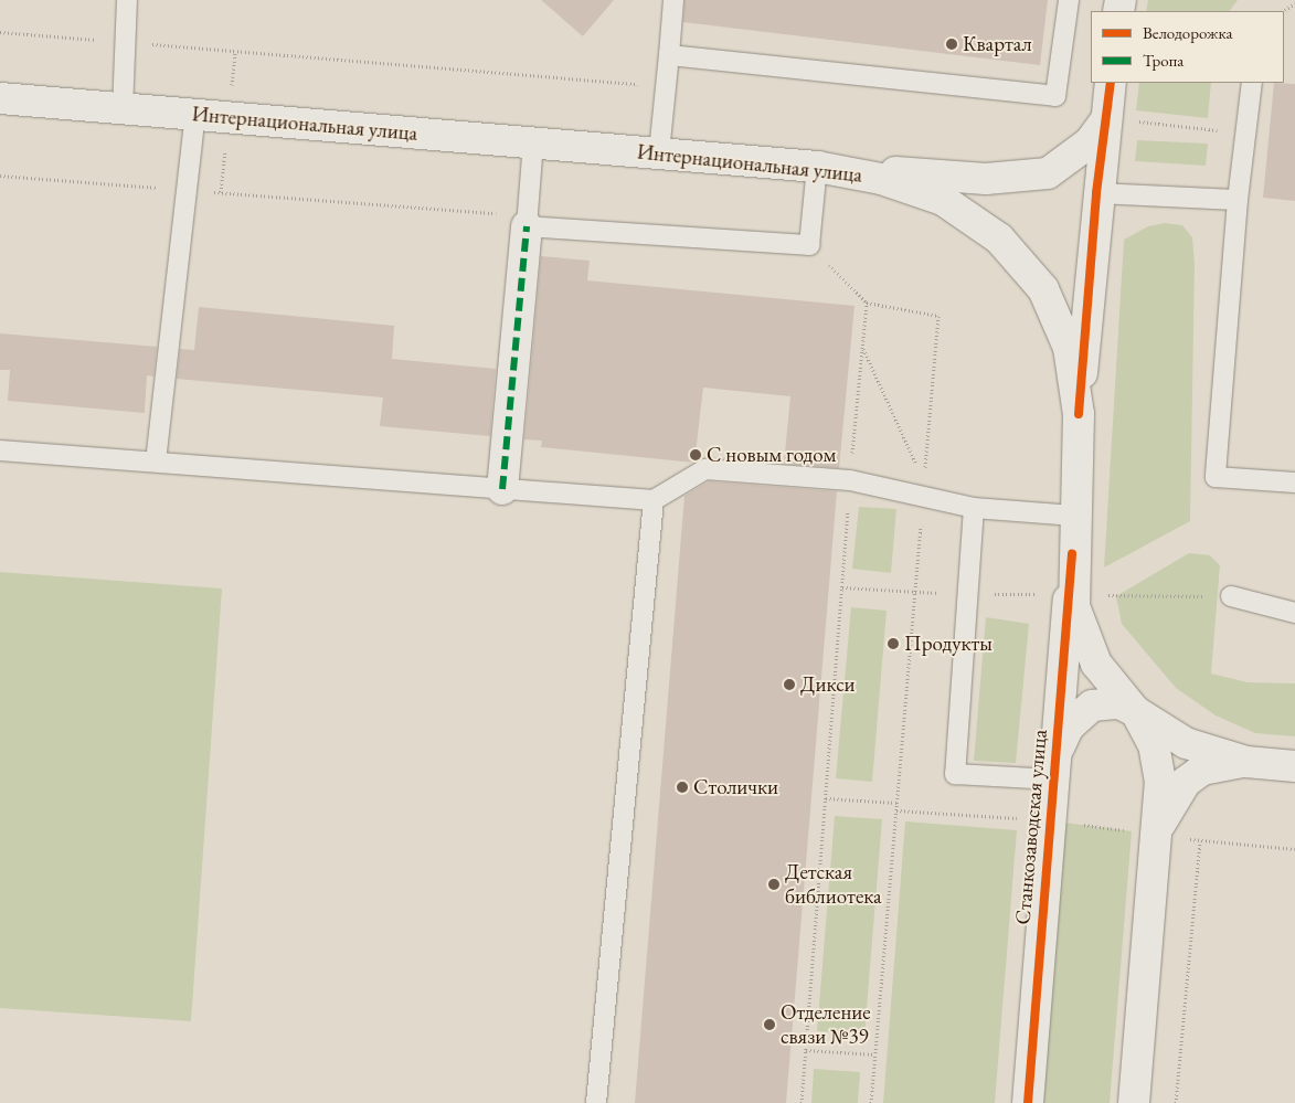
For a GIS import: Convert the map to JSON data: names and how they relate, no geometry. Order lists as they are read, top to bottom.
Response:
{
  "streets": {
    "street": ["Интернациональная улица", "Станкозаводская улица"]
  },
  "crossings": [
    ["Интернациональная улица", "Станкозаводская улица"]
  ],
  "places": [
    "Квартал",
    "С новым годом",
    "Продукты",
    "Дикси",
    "Столички",
    "Детская библиотека",
    "Отделение связи №39"
  ],
  "legend": ["Велодорожка", "Тропа"]
}
